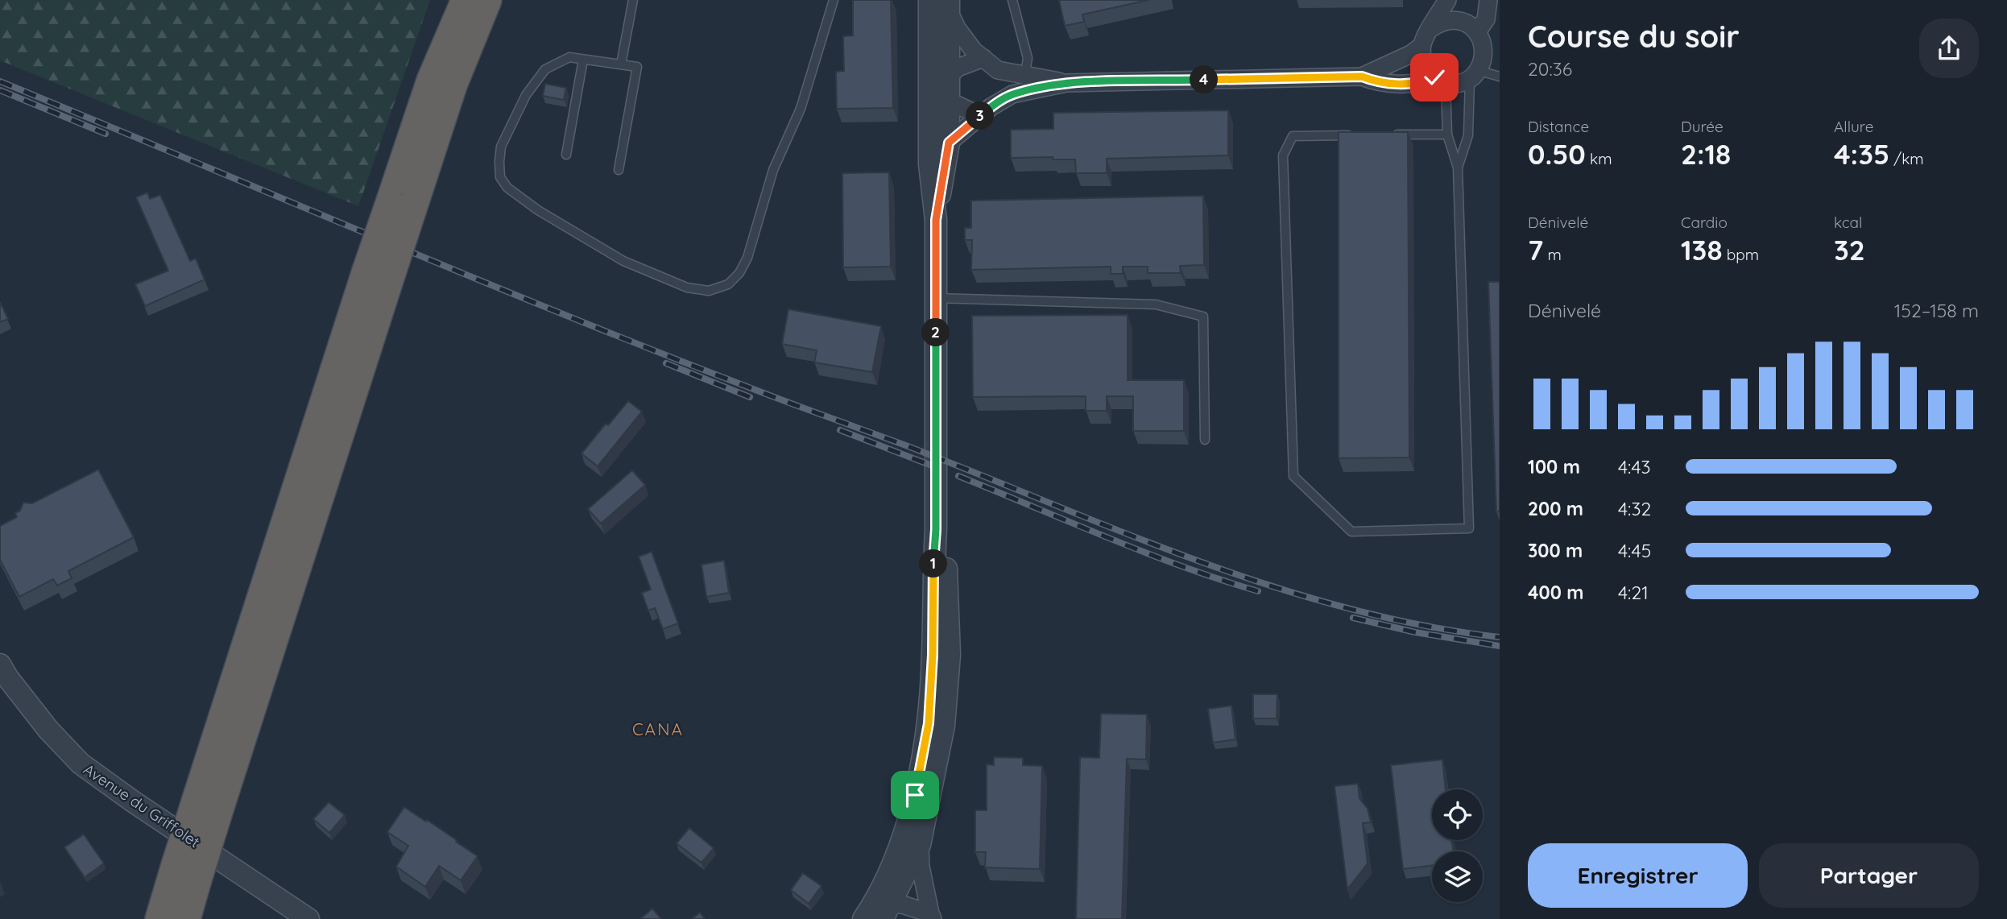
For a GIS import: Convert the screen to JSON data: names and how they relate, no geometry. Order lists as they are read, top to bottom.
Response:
{
  "streets": {
    "street": ["Avenue du Griffolet"]
  },
  "districts": ["CANA"],
  "page": {
    "heading": ["Course du soir", "20:36"],
    "pins": [
      "4",
      "3",
      "2",
      "1"
    ],
    "stats": [
      ["Distance", "0.50 km"],
      ["Durée", "2:18"],
      ["Allure", "4:35 /km"],
      ["Dénivelé", "7 m"],
      ["Cardio", "138 bpm"],
      ["kcal", "32"]
    ],
    "chart": ["Dénivelé", "152–158 m"],
    "list": [
      {
        "name": "100 m",
        "note": "4:43"
      },
      {
        "name": "200 m",
        "note": "4:32"
      },
      {
        "name": "300 m",
        "note": "4:45"
      },
      {
        "name": "400 m",
        "note": "4:21"
      }
    ],
    "buttons": ["Enregistrer", "Partager"]
  }
}
